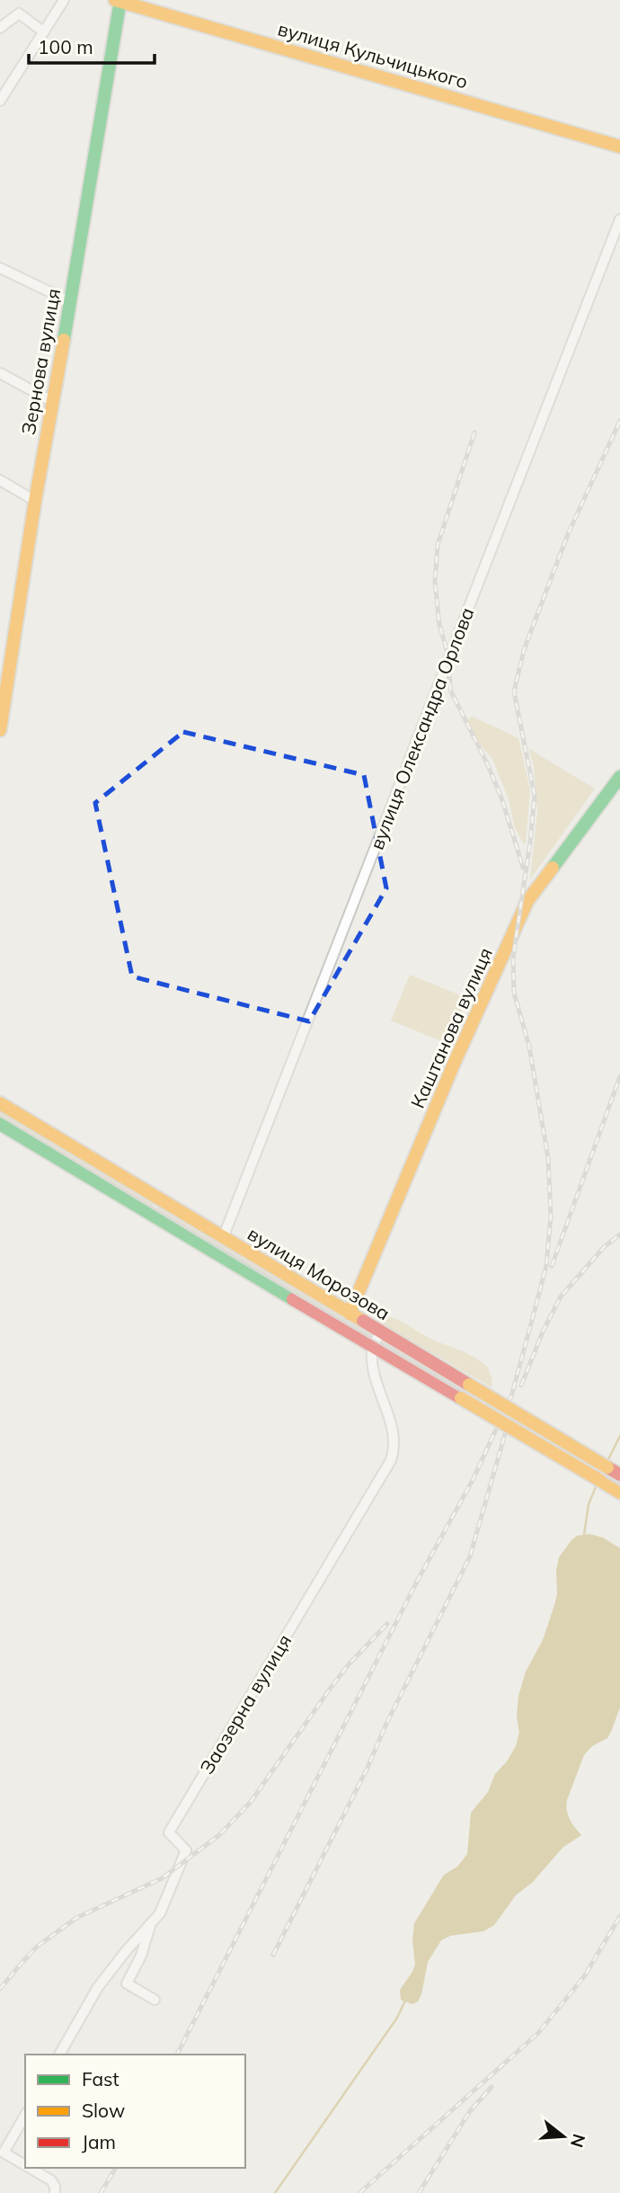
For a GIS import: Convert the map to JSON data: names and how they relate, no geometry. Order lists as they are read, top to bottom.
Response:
{
  "streets": {
    "street": [
      "вулиця Кульчицького",
      "Зернова вулиця",
      "вулиця Олександра Орлова",
      "Каштанова вулиця",
      "вулиця Морозова",
      "Заозерна вулиця"
    ]
  },
  "crossings": [
    ["вулиця Кульчицького", "Зернова вулиця"],
    ["вулиця Олександра Орлова", "вулиця Морозова"],
    ["Каштанова вулиця", "вулиця Морозова"],
    ["вулиця Морозова", "Заозерна вулиця"]
  ],
  "legend": ["Fast", "Slow", "Jam"],
  "scale_bar": "100 m",
  "north": "right"
}
